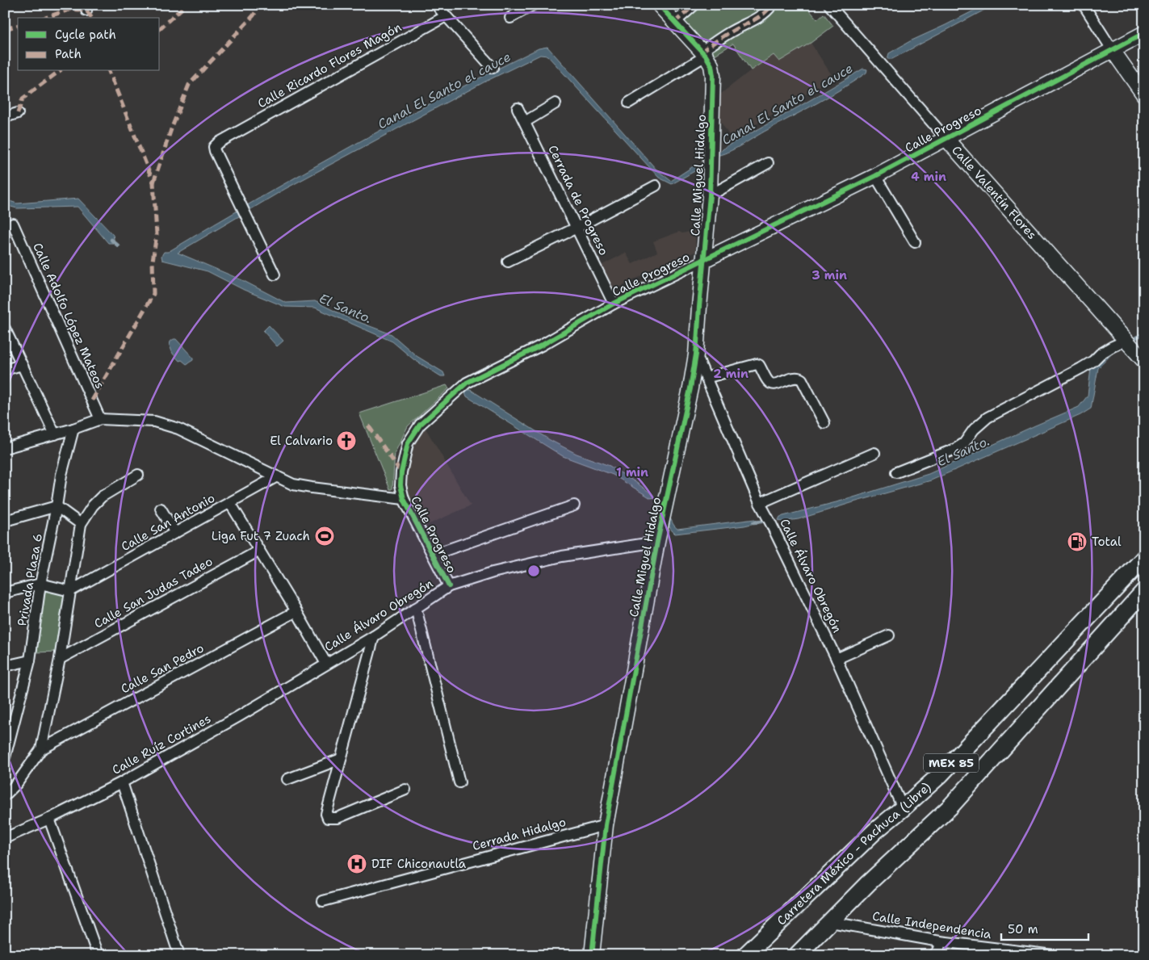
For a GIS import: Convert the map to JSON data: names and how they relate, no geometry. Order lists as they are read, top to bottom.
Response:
{
  "streets": {
    "main road": ["MEX 85", "Carretera México - Pachuca (Libre)"],
    "street": [
      "Calle Ricardo Flores Magón",
      "Calle Progreso",
      "Calle Miguel Hidalgo",
      "Calle Valentín Flores",
      "Cerrada de Progreso",
      "Calle Adolfo López Mateos",
      "Calle San Antonio",
      "Calle Álvaro Obregón",
      "Privada Plaza 6",
      "Calle San Judas Tadeo",
      "Calle San Pedro",
      "Calle Ruíz Cortines",
      "Cerrada Hidalgo",
      "Calle Independencia"
    ]
  },
  "crossings": [
    ["Calle Progreso", "Calle Miguel Hidalgo"],
    ["Calle Progreso", "Calle Valentín Flores"],
    ["Calle Progreso", "Cerrada de Progreso"],
    ["Calle Progreso", "Calle Adolfo López Mateos"],
    ["Calle Progreso", "Calle San Antonio"],
    ["Calle Progreso", "Calle Álvaro Obregón"],
    ["Calle Progreso", "Privada Plaza 6"],
    ["Calle Miguel Hidalgo", "Calle Álvaro Obregón"],
    ["Calle Miguel Hidalgo", "Cerrada Hidalgo"],
    ["Calle Álvaro Obregón", "Calle Ruíz Cortines"],
    ["Calle Álvaro Obregón", "Carretera México - Pachuca (Libre)"],
    ["MEX 85", "Calle Independencia"]
  ],
  "water": ["Canal El Santo el cauce", "El Santo."],
  "places": {
    "church": ["El Calvario"],
    "sports": ["Liga Fut 7 Zuach"],
    "fuel station": ["Total"],
    "hospital": ["DIF Chiconautla"]
  },
  "legend": ["Cycle path", "Path"],
  "scale_bar": "50 m",
  "rings": [
    "4 min",
    "3 min",
    "2 min",
    "1 min"
  ]
}
